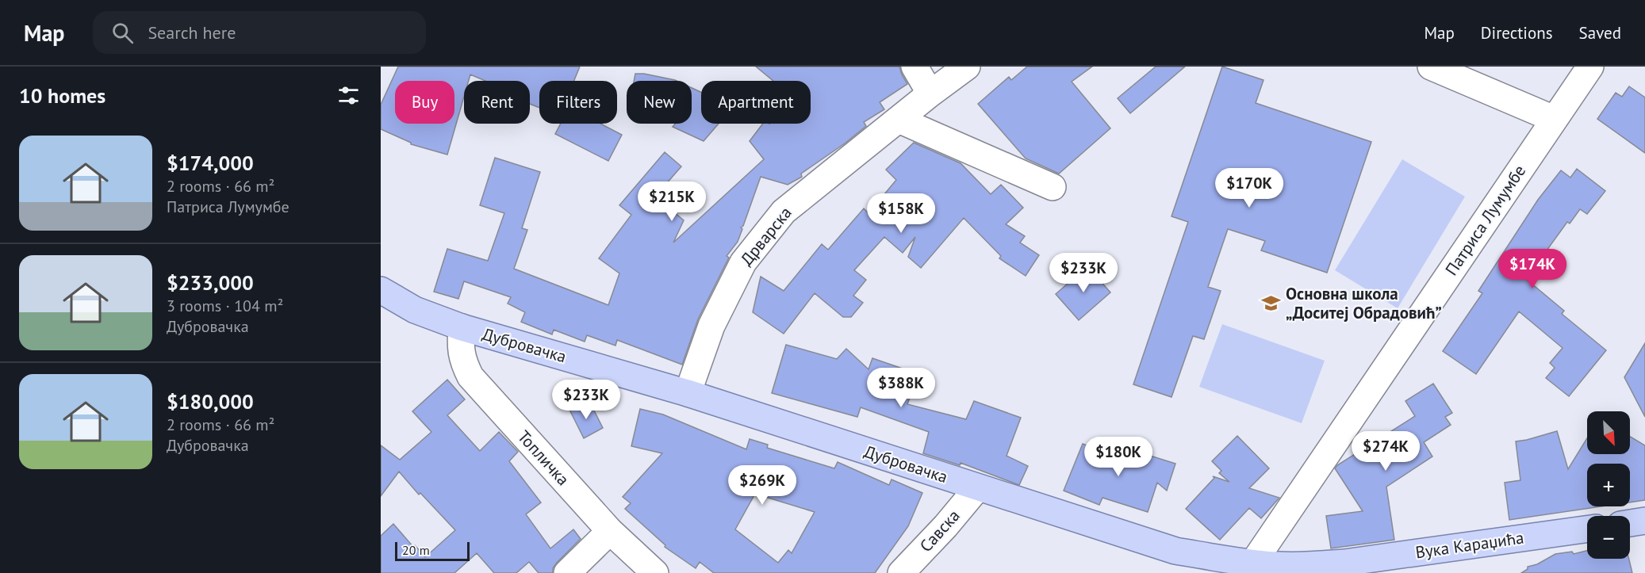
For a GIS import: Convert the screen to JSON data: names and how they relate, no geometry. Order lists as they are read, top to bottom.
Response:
{
  "streets": {
    "main road": ["Дубровачка", "Вука Караџића"],
    "street": [
      "Патриса Лумумбе",
      "Дрварска",
      "Топличка",
      "Савска"
    ]
  },
  "crossings": [
    ["Патриса Лумумбе", "Дубровачка"],
    ["Дрварска", "Дубровачка"],
    ["Дубровачка", "Топличка"],
    ["Дубровачка", "Савска"],
    ["Дубровачка", "Вука Караџића"]
  ],
  "places": {
    "school or university": ["Основна школа „Доситеј Обрадовић”"]
  },
  "scale_bar": "20 m",
  "north": "bottom right",
  "page": {
    "header": "Map",
    "search": "Search here",
    "nav": ["Map", "Directions", "Saved"],
    "heading": "10 homes",
    "chip": [
      "Buy",
      "Rent",
      "Filters",
      "New",
      "Apartment"
    ],
    "list": [
      {
        "name": "$174,000",
        "note": "2 rooms · 66 m² · Патриса Лумумбе"
      },
      {
        "name": "$233,000",
        "note": "3 rooms · 104 m² · Дубровачка"
      },
      {
        "name": "$180,000",
        "note": "2 rooms · 66 m² · Дубровачка"
      }
    ],
    "price": [
      "$170K",
      "$215K",
      "$158K",
      "$174K",
      "$233K",
      "$388K",
      "$233K",
      "$274K",
      "$180K",
      "$269K"
    ],
    "map_buttons": ["+", "−"],
    "scale": "20 m"
  }
}
